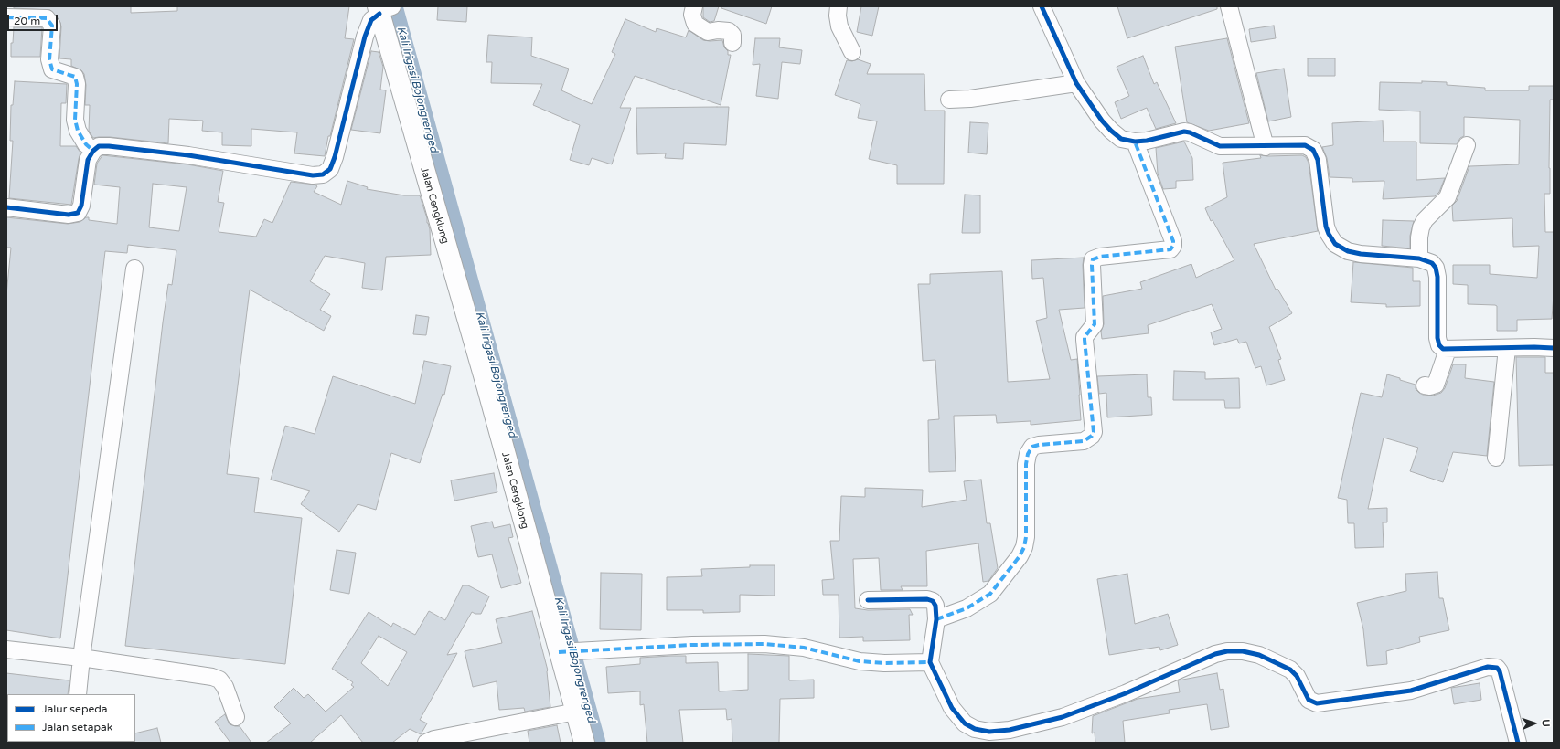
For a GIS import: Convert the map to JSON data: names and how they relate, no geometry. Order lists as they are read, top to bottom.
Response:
{
  "streets": {
    "main road": ["Jalan Cengklong"]
  },
  "water": ["Kali Irigasi Bojongrenged"],
  "legend": ["Jalur sepeda", "Jalan setapak"],
  "scale_bar": "20 m",
  "north": "right"
}
